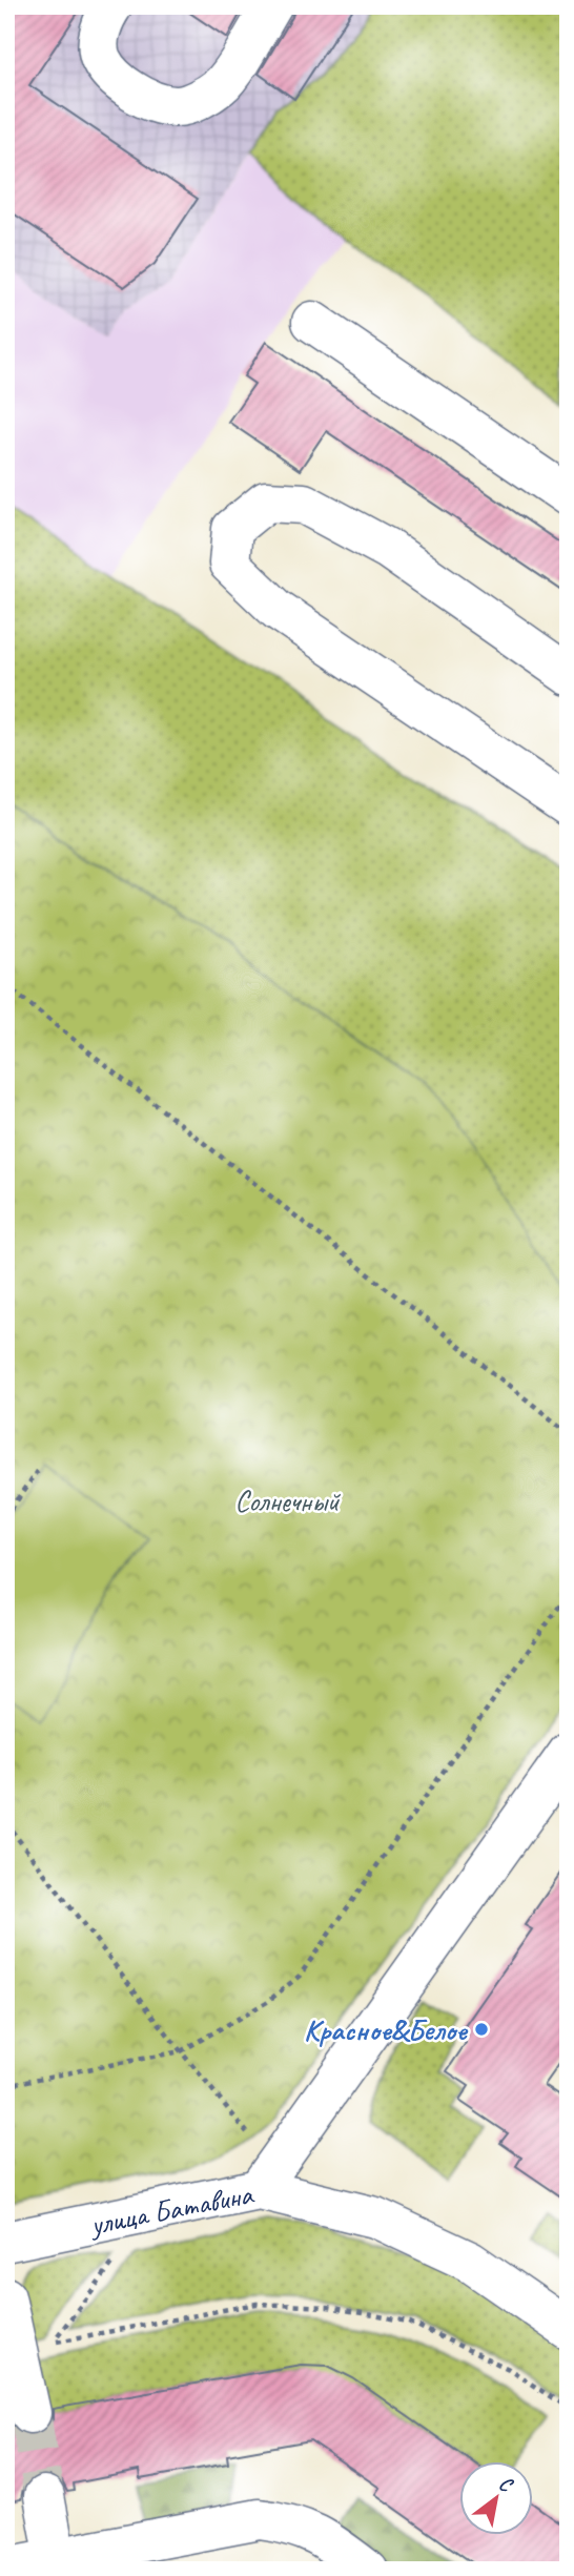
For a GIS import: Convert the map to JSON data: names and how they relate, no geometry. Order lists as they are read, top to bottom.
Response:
{
  "streets": {
    "street": ["улица Батавина"]
  },
  "parks": ["Солнечный"],
  "places": ["Красное&Белое"],
  "north": "top right"
}
